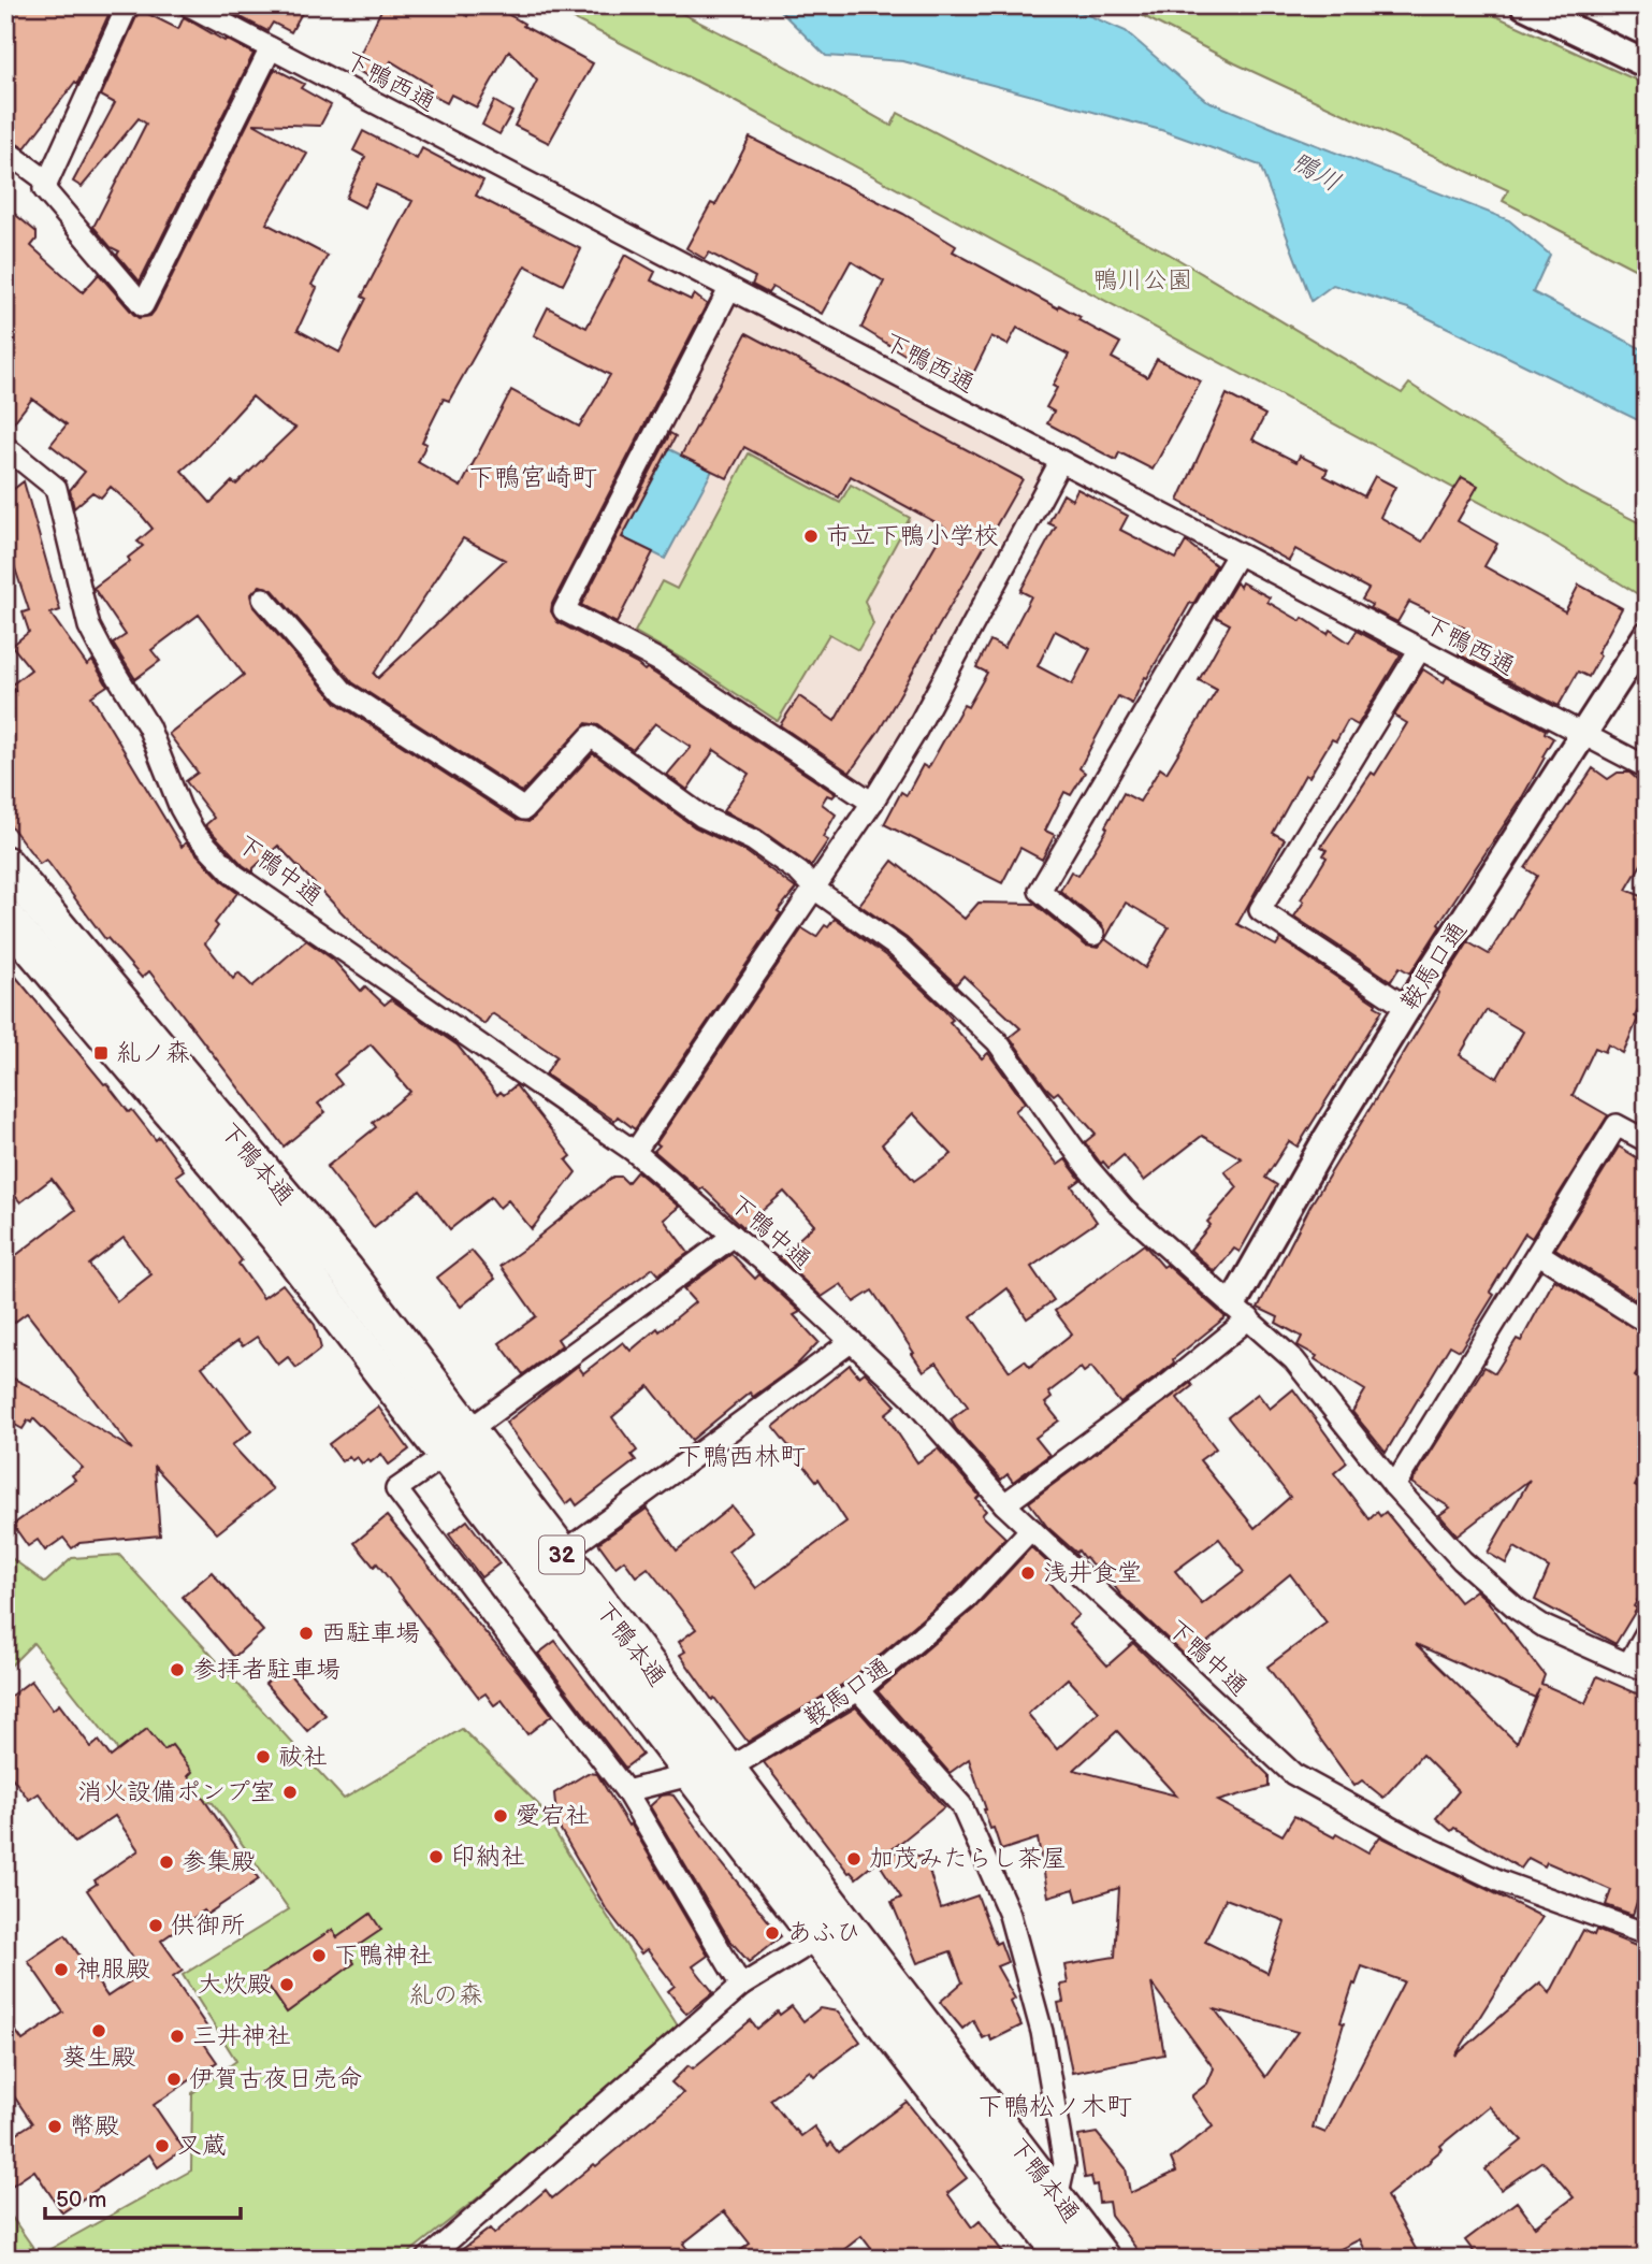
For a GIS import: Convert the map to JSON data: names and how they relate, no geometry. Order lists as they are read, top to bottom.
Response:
{
  "streets": {
    "main road": ["下鴨本通", "32"],
    "street": ["下鴨西通", "下鴨中通", "鞍馬口通"]
  },
  "crossings": [
    ["下鴨西通", "鞍馬口通"],
    ["下鴨中通", "鞍馬口通"],
    ["鞍馬口通", "下鴨本通"]
  ],
  "districts": ["下鴨宮崎町", "下鴨西林町", "下鴨松ノ木町"],
  "water": ["鴨川"],
  "parks": ["鴨川公園", "糺の森"],
  "places": {
    "other": [
      "市立下鴨小学校",
      "浅井食堂",
      "西駐車場",
      "参拝者駐車場",
      "祓社",
      "消火設備ポンプ室",
      "愛宕社",
      "印納社",
      "加茂みたらし茶屋",
      "参集殿",
      "供御所",
      "あふひ",
      "下鴨神社",
      "神服殿",
      "大炊殿",
      "葵生殿",
      "三井神社",
      "伊賀古夜日売命",
      "幣殿",
      "叉蔵"
    ],
    "transit": ["糺ノ森"]
  },
  "scale_bar": "50 m"
}
